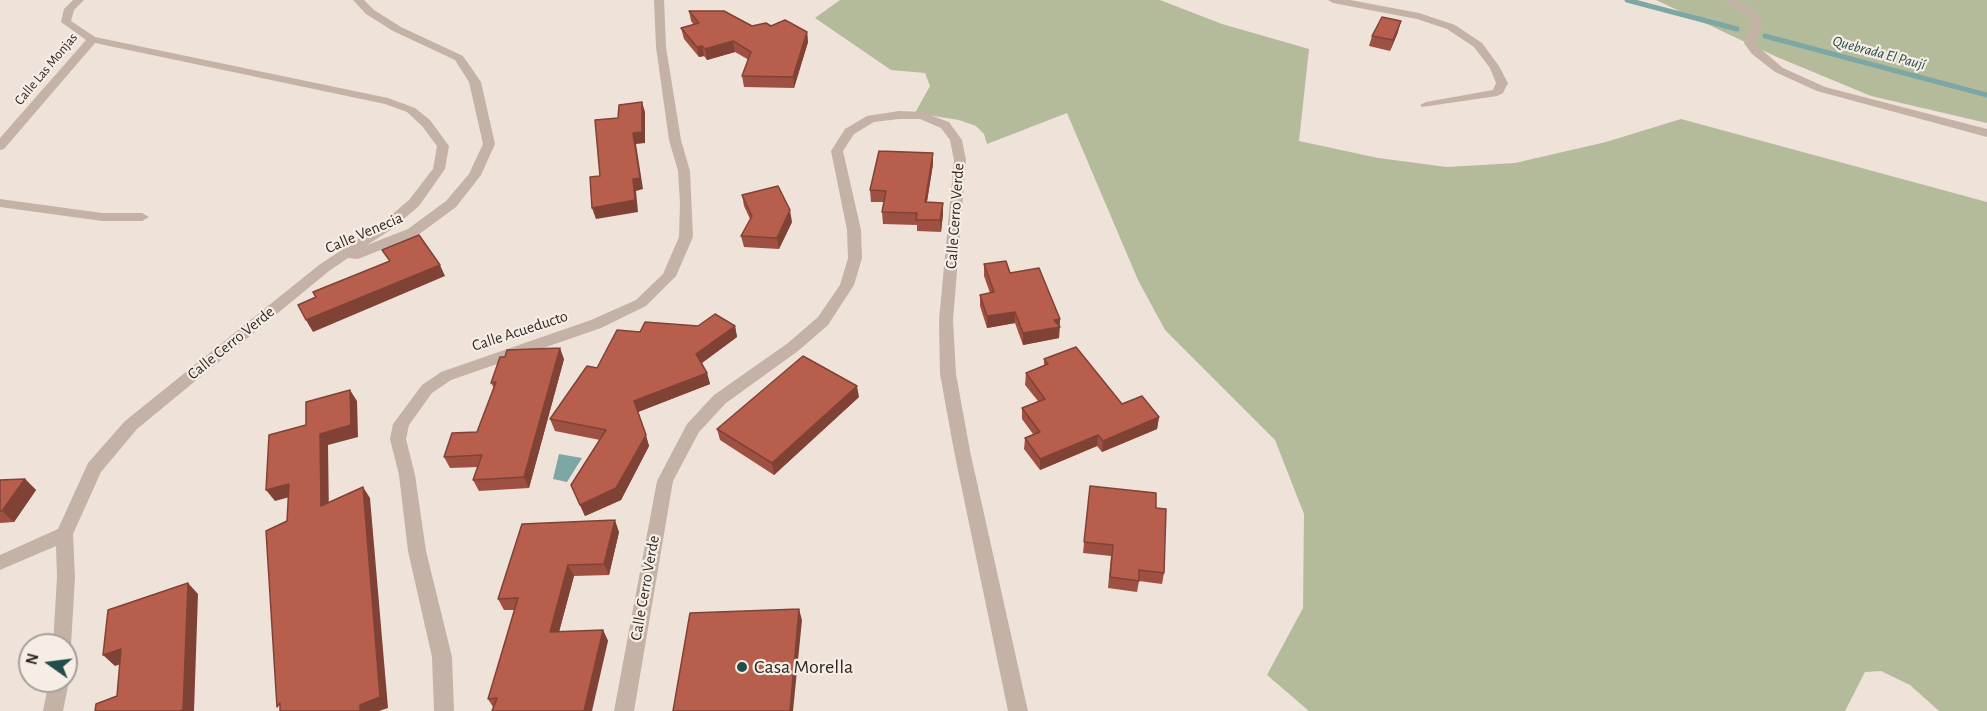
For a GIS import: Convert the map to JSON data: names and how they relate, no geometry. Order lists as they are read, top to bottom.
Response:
{
  "streets": {
    "street": [
      "Calle Las Monjas",
      "Calle Cerro Verde",
      "Calle Venecia",
      "Calle Acueducto"
    ]
  },
  "crossings": [
    ["Calle Las Monjas", "Calle Cerro Verde"],
    ["Calle Cerro Verde", "Calle Venecia"]
  ],
  "water": ["Quebrada El Paují"],
  "places": ["Casa Morella"],
  "north": "left"
}
